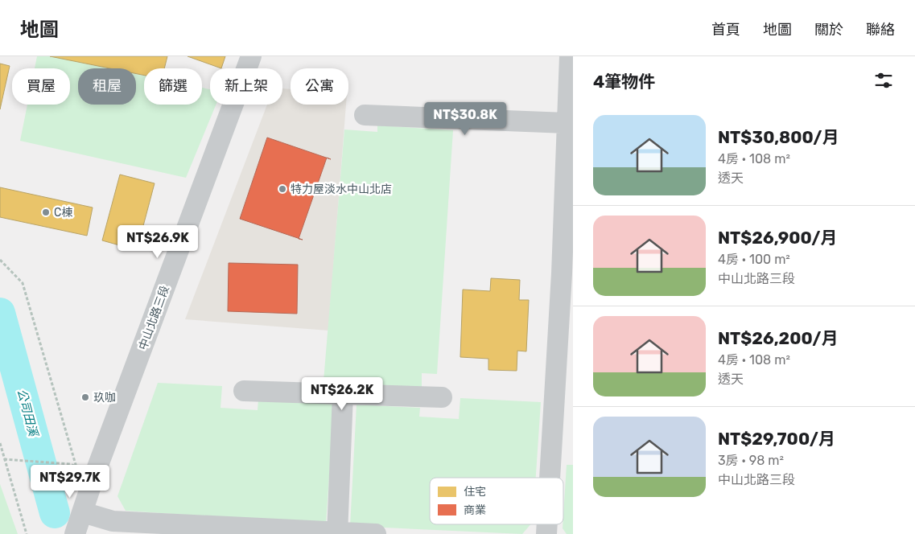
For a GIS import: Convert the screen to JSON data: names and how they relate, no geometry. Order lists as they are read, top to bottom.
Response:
{
  "streets": {
    "street": ["中山北路三段"]
  },
  "water": ["公司田溪"],
  "places": ["特力屋淡水中山北店", "C棟", "玖咖"],
  "legend": ["住宅", "商業"],
  "page": {
    "header": "地圖",
    "nav": [
      "首頁",
      "地圖",
      "關於",
      "聯絡"
    ],
    "heading": "4筆物件",
    "chip": [
      "買屋",
      "租屋",
      "篩選",
      "新上架",
      "公寓"
    ],
    "price": [
      "NT$30.8K",
      "NT$26.9K",
      "NT$26.2K",
      "NT$29.7K"
    ],
    "list": [
      {
        "name": "NT$30,800/月",
        "note": "4房 · 108 m² · 透天"
      },
      {
        "name": "NT$26,900/月",
        "note": "4房 · 100 m² · 中山北路三段"
      },
      {
        "name": "NT$26,200/月",
        "note": "4房 · 108 m² · 透天"
      },
      {
        "name": "NT$29,700/月",
        "note": "3房 · 98 m² · 中山北路三段"
      }
    ]
  }
}
